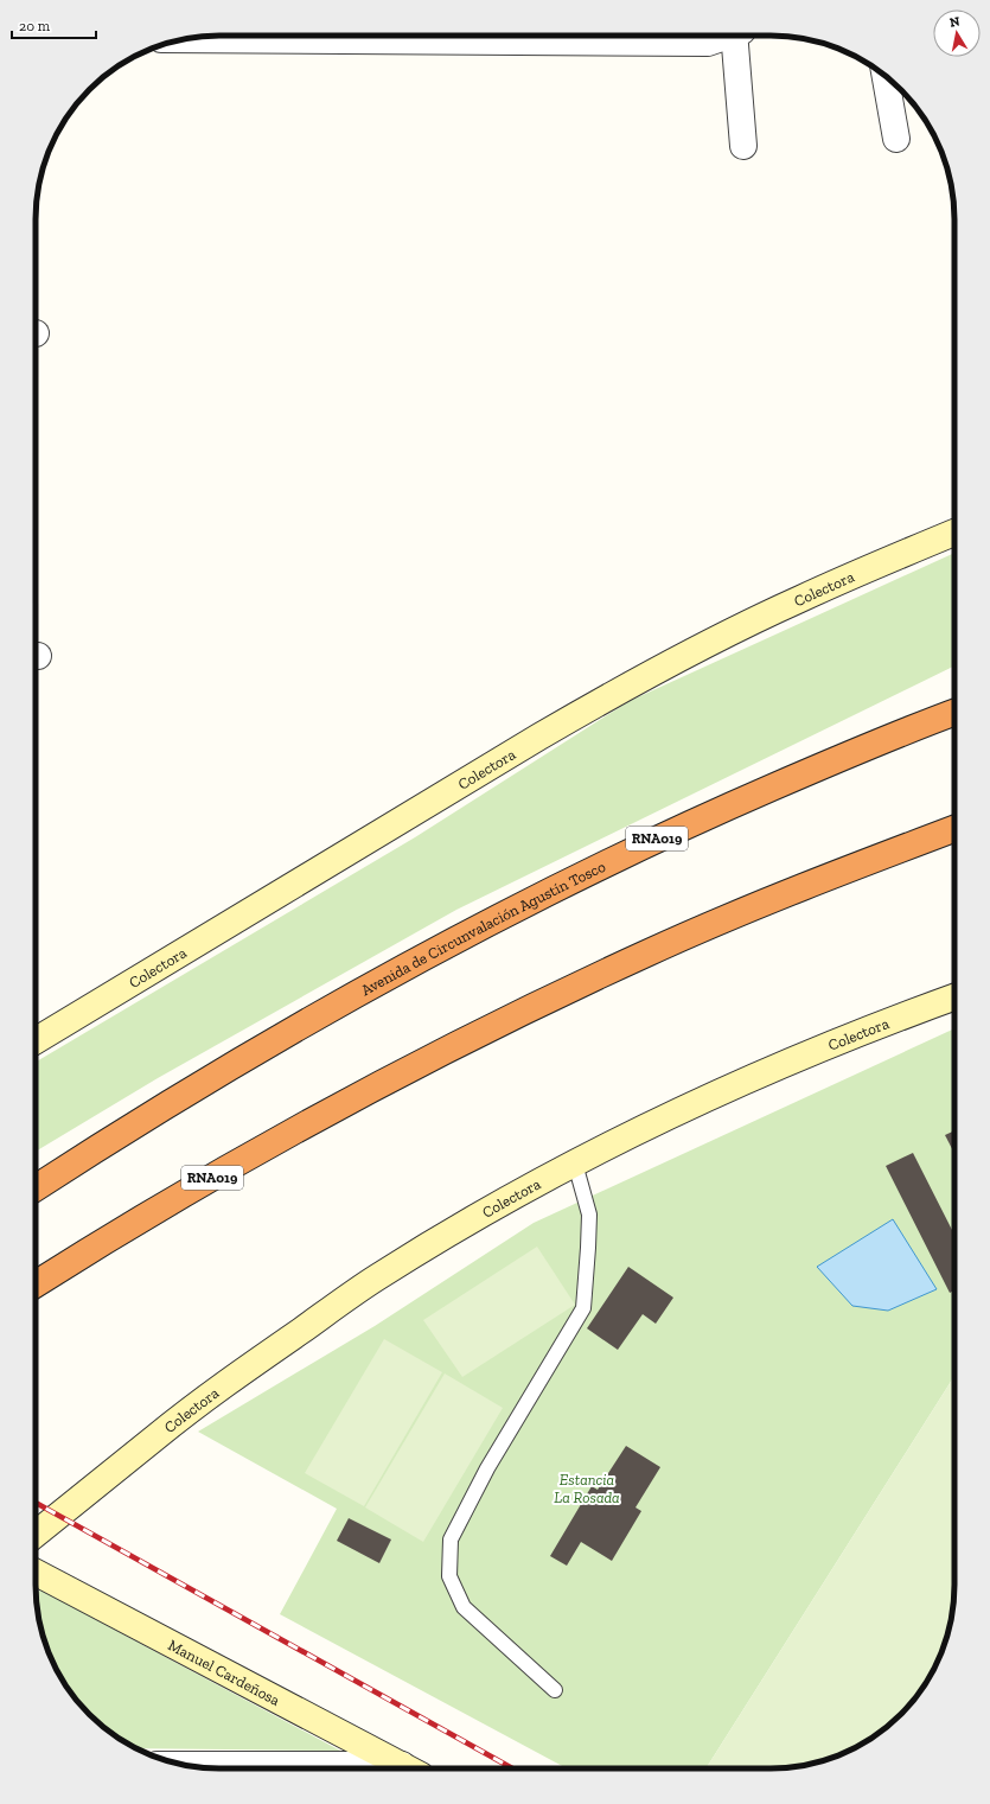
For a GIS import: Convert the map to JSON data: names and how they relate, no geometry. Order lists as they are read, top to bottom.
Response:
{
  "streets": {
    "highway": ["RNA019", "Avenida de Circunvalación Agustín Tosco"],
    "main road": ["Colectora", "Manuel Cardeñosa"]
  },
  "parks": ["Estancia La Rosada"],
  "scale_bar": "20 m",
  "north": "top"
}
